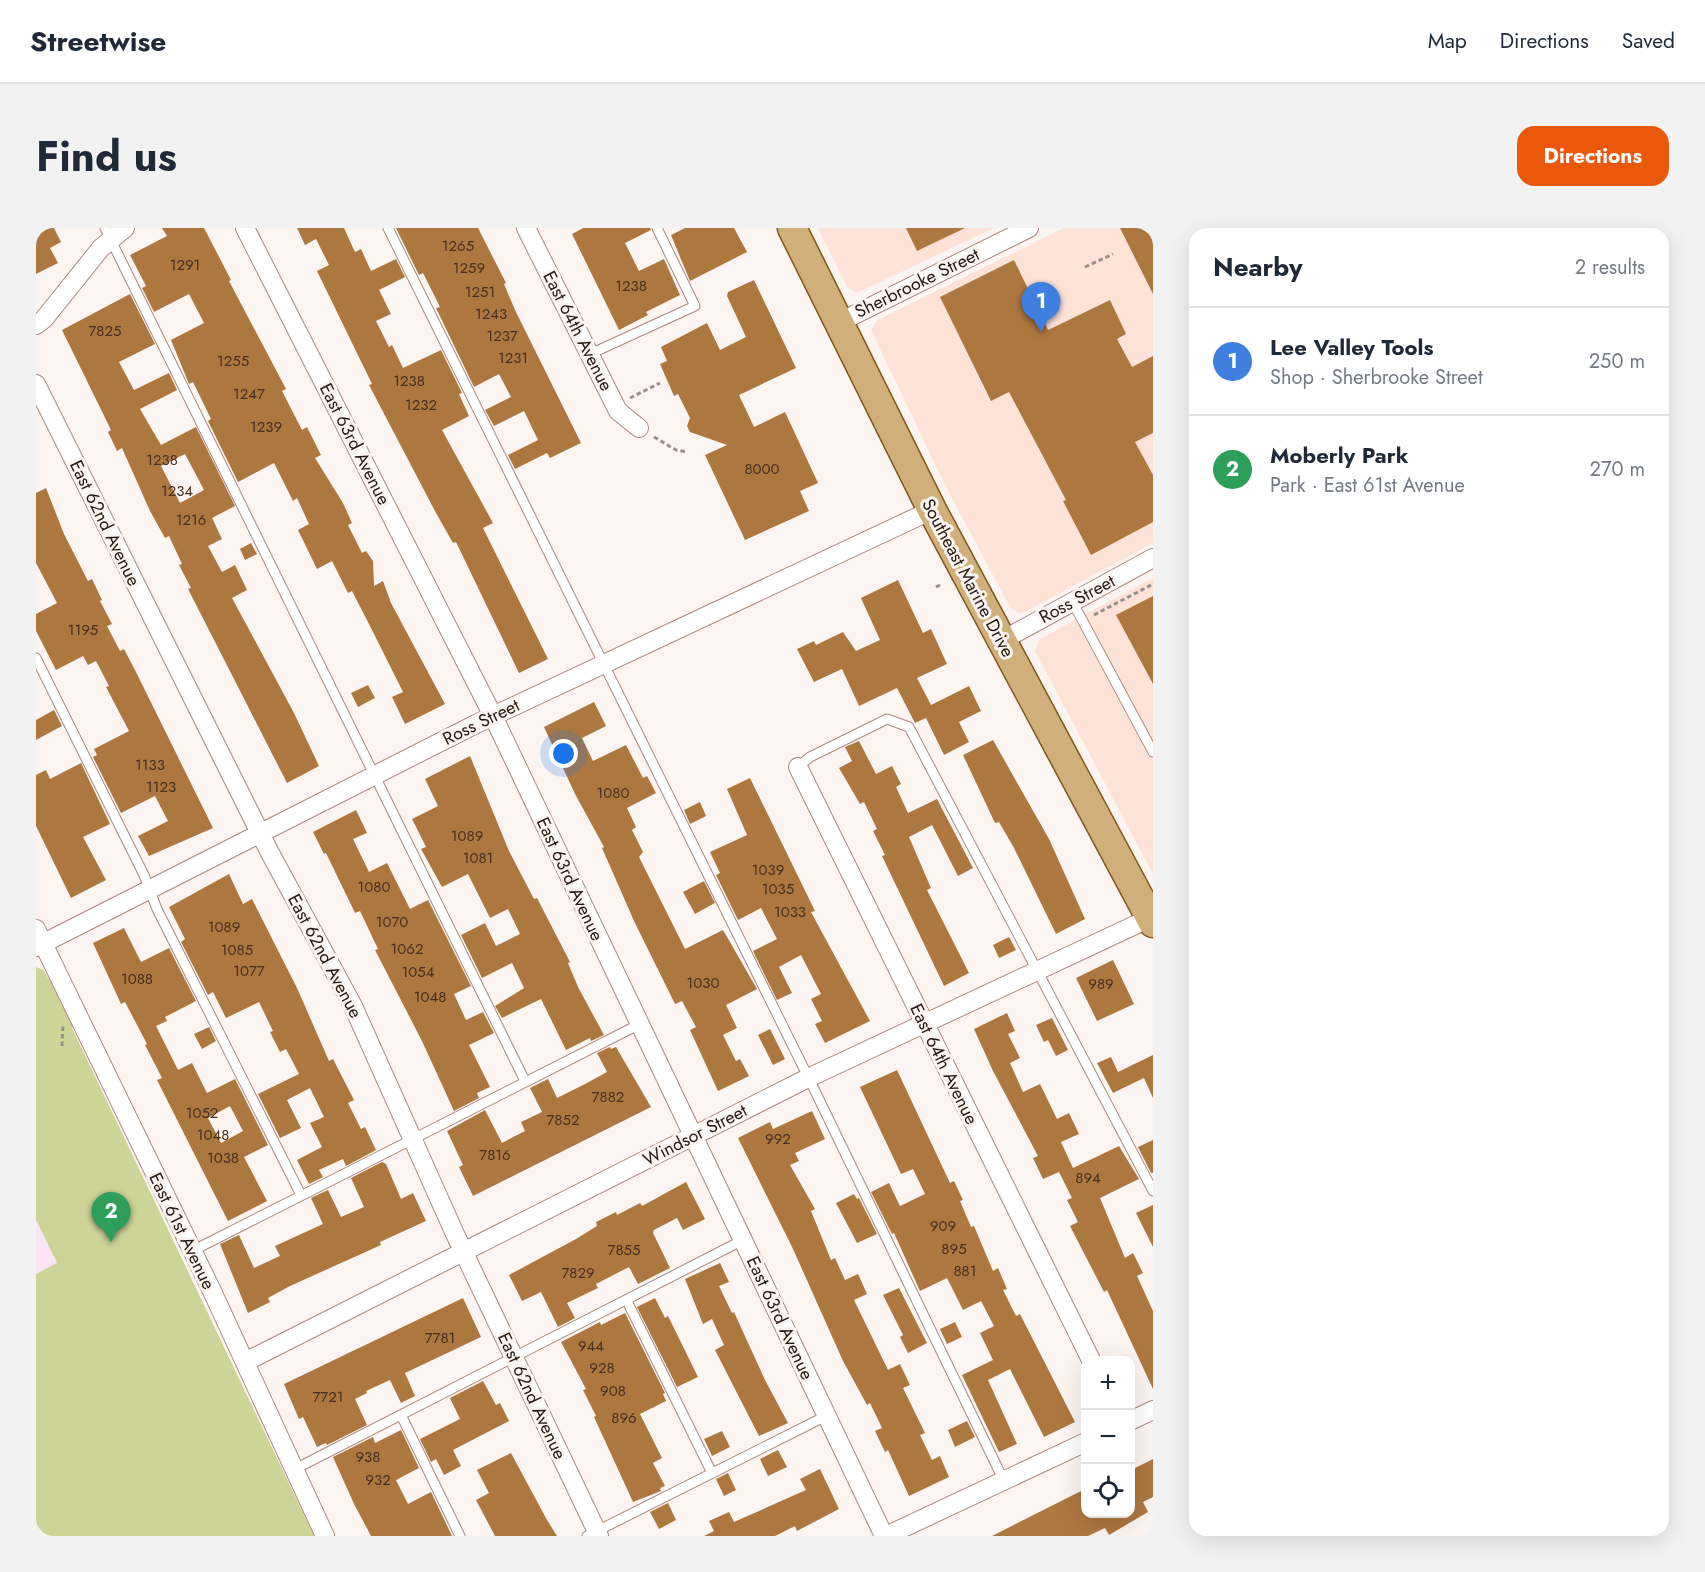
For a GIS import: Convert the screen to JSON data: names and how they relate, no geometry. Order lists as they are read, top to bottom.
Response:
{
  "streets": {
    "main road": ["Southeast Marine Drive"],
    "street": [
      "Sherbrooke Street",
      "East 64th Avenue",
      "East 63rd Avenue",
      "East 62nd Avenue",
      "Ross Street",
      "Windsor Street",
      "East 61st Avenue"
    ]
  },
  "crossings": [
    ["Sherbrooke Street", "Southeast Marine Drive"],
    ["East 64th Avenue", "Windsor Street"],
    ["East 63rd Avenue", "Ross Street"],
    ["East 63rd Avenue", "Windsor Street"],
    ["East 62nd Avenue", "Ross Street"],
    ["East 62nd Avenue", "Windsor Street"],
    ["Southeast Marine Drive", "Ross Street"],
    ["Southeast Marine Drive", "Windsor Street"],
    ["Ross Street", "East 61st Avenue"],
    ["Windsor Street", "East 61st Avenue"]
  ],
  "house_numbers": [
    "1265",
    "1291",
    "1259",
    "1238",
    "1251",
    "1243",
    "7825",
    "1237",
    "1231",
    "1255",
    "1238",
    "1247",
    "1232",
    "1239",
    "1238",
    "8000",
    "1234",
    "1216",
    "1195",
    "1133",
    "1123",
    "1080",
    "1089",
    "1081",
    "1039",
    "1080",
    "1035",
    "1033",
    "1070",
    "1089",
    "1062",
    "1085",
    "1077",
    "1054",
    "1088",
    "1030",
    "989",
    "1048",
    "7882",
    "1052",
    "7852",
    "1048",
    "992",
    "7816",
    "1038",
    "894",
    "909",
    "895",
    "7855",
    "881",
    "7829",
    "7781",
    "944",
    "928",
    "908",
    "7721",
    "896",
    "938",
    "932"
  ],
  "page": {
    "header": "Streetwise",
    "nav": ["Map", "Directions", "Saved"],
    "title": "Find us",
    "buttons": "Directions",
    "heading": ["Nearby", "2 results"],
    "pins": ["1", "2"],
    "list": [
      {
        "mark": "1",
        "name": "Lee Valley Tools",
        "note": "Shop · Sherbrooke Street",
        "value": "250 m"
      },
      {
        "mark": "2",
        "name": "Moberly Park",
        "note": "Park · East 61st Avenue",
        "value": "270 m"
      }
    ],
    "map_buttons": ["+", "−"]
  }
}
